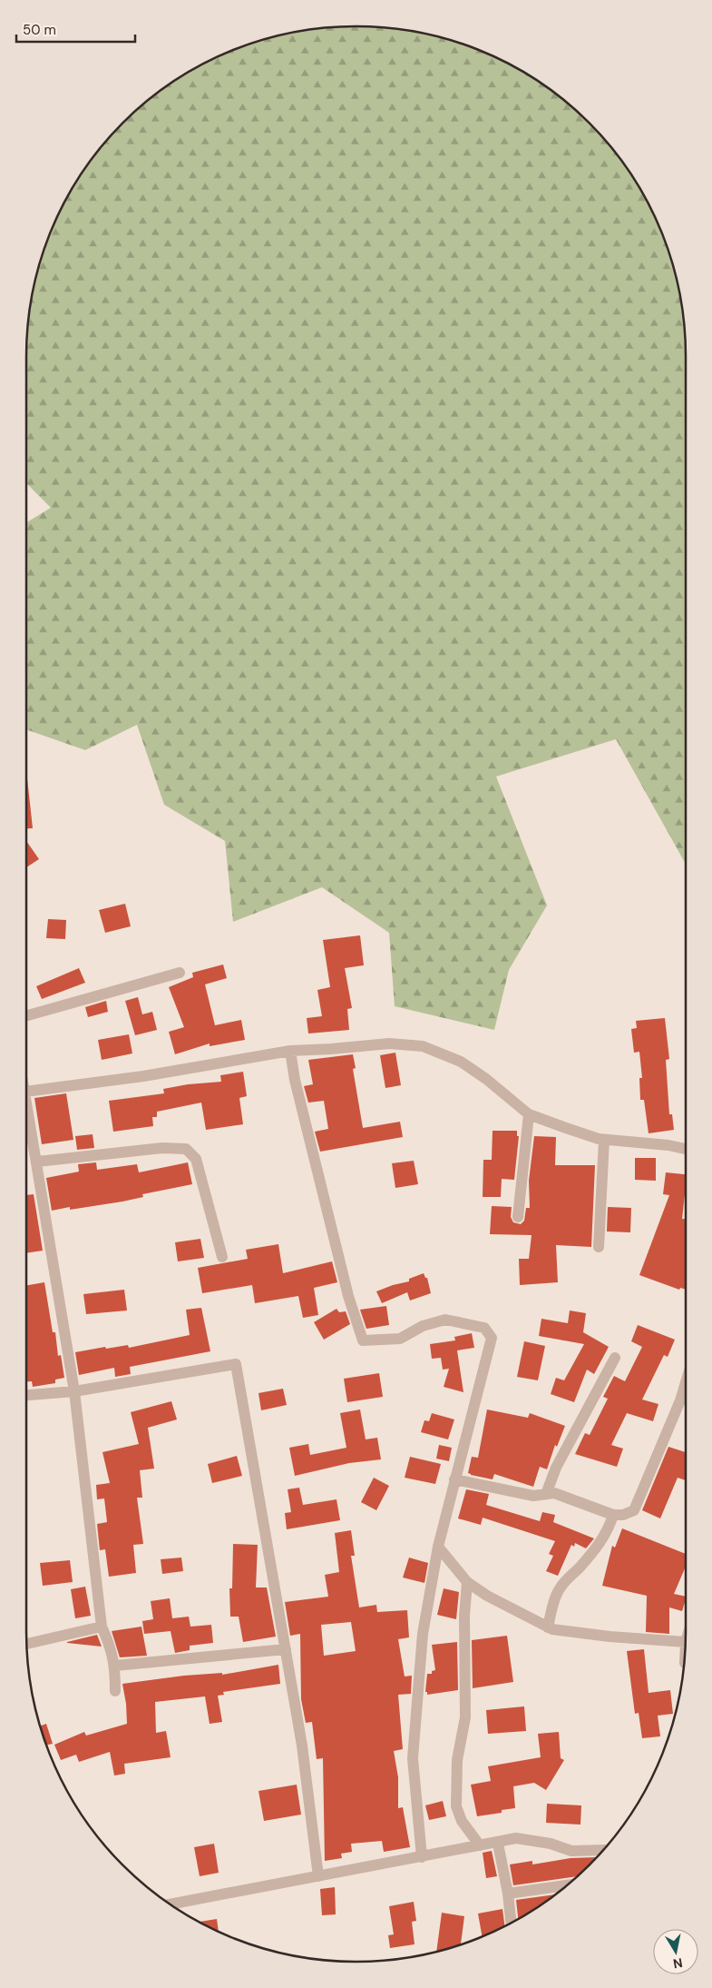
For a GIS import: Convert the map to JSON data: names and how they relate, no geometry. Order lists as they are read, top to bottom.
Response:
{
  "scale_bar": "50 m",
  "north": "bottom"
}
